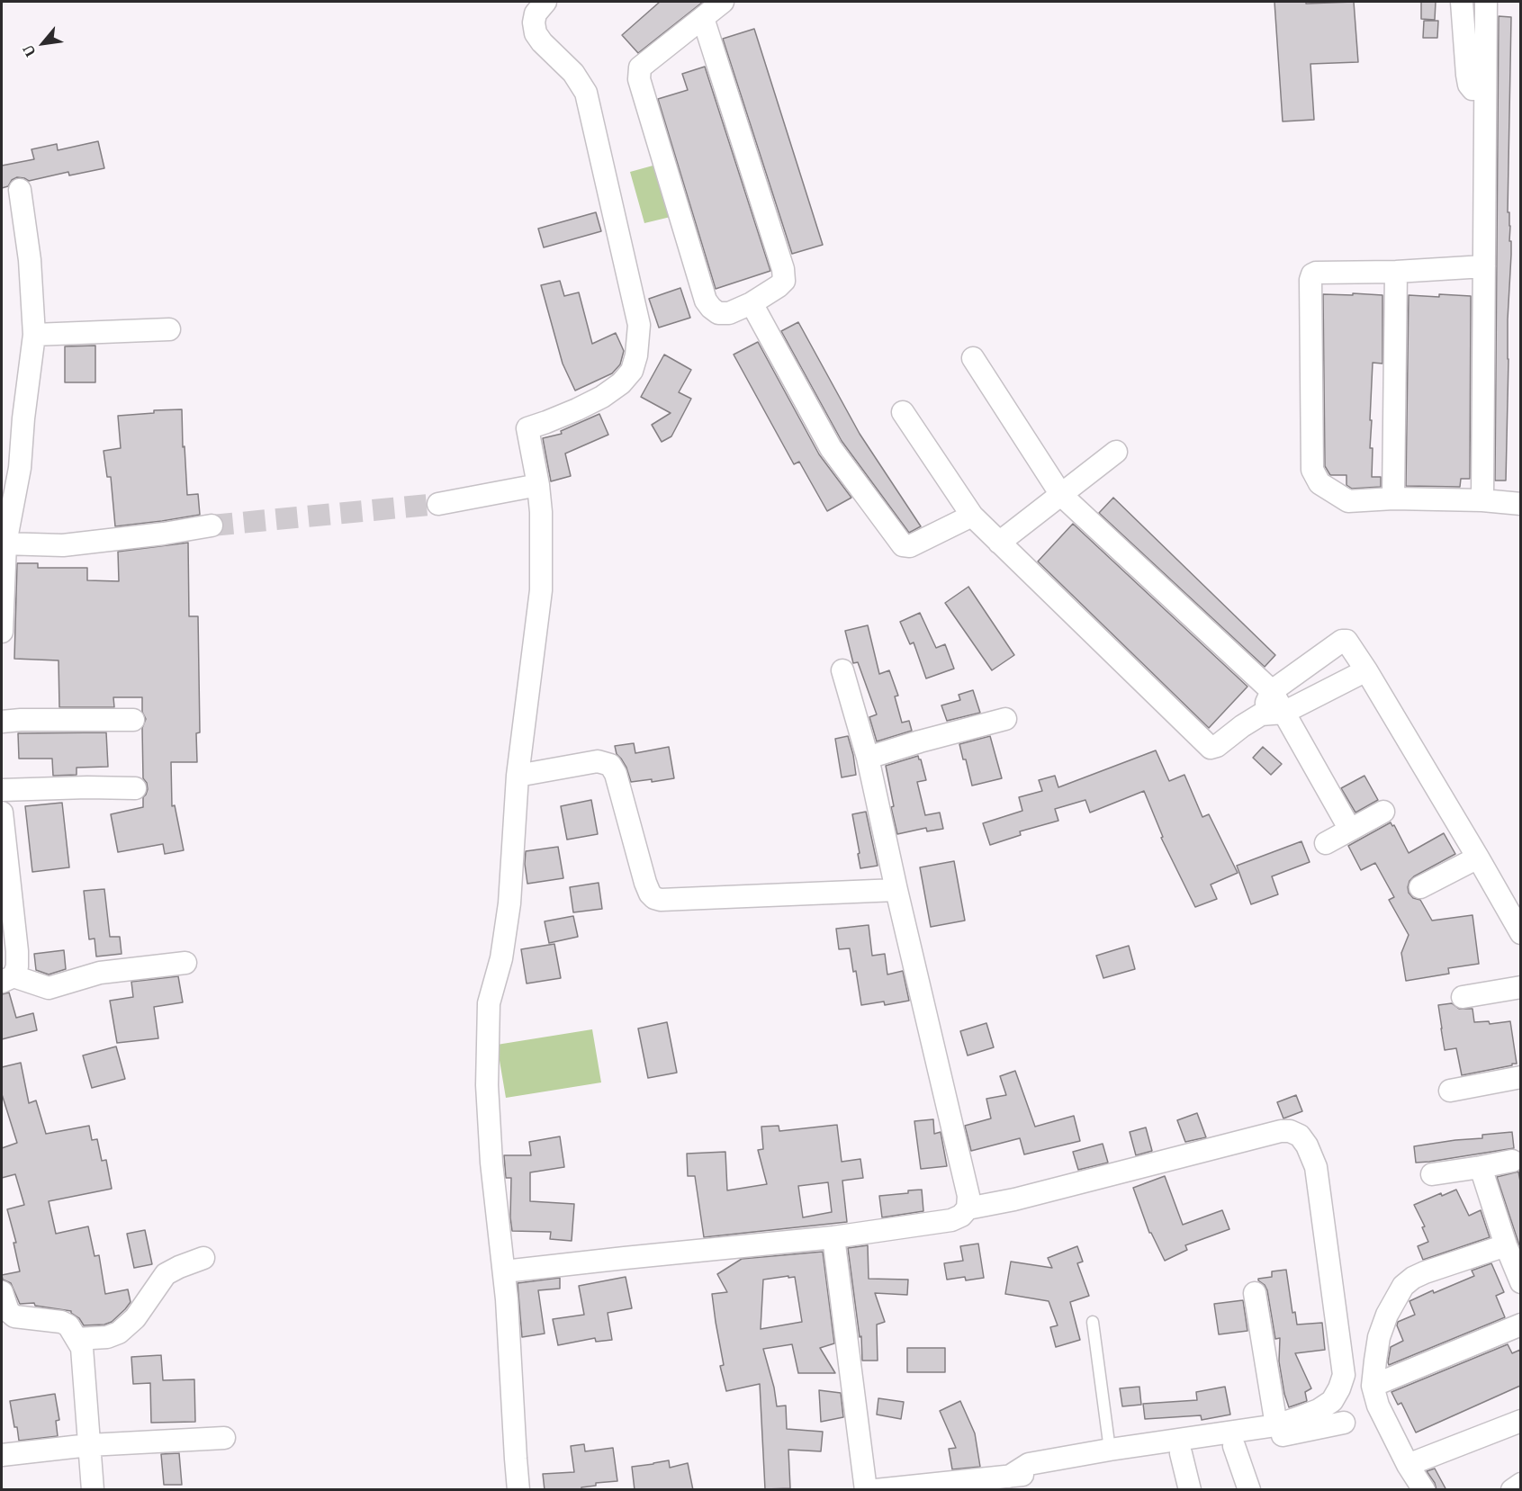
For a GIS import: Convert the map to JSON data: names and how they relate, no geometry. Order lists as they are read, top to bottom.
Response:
{
  "north": "bottom left"
}
